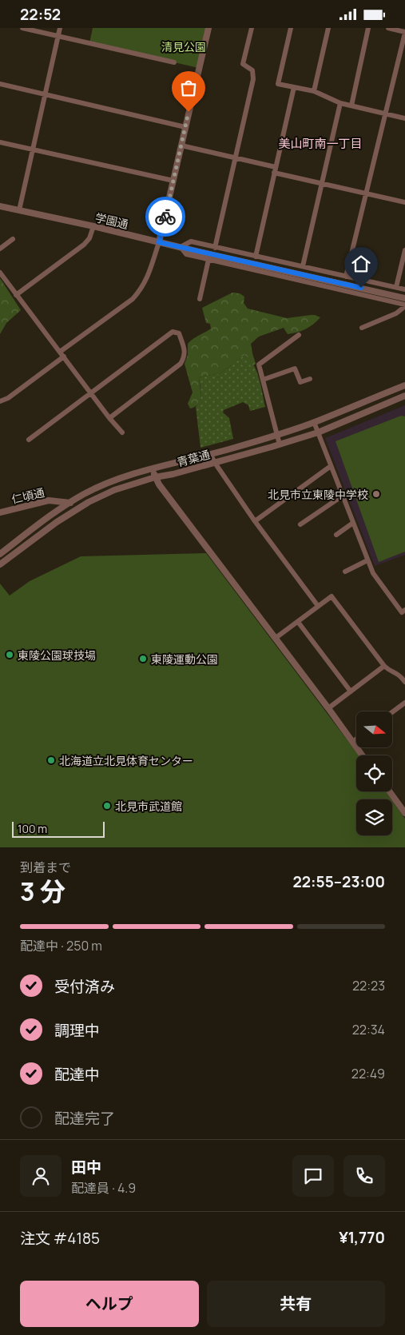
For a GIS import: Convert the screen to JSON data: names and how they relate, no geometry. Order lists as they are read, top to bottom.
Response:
{
  "streets": {
    "street": ["学園通", "青葉通", "仁頃通"]
  },
  "crossings": [
    ["青葉通", "仁頃通"]
  ],
  "districts": ["美山町南一丁目"],
  "parks": ["清見公園"],
  "places": [
    "北見市立東陵中学校",
    "東陵公園球技場",
    "東陵運動公園",
    "北海道立北見体育センター",
    "北見市武道館"
  ],
  "scale_bar": "100 m",
  "north": "right",
  "page": {
    "status": "22:52",
    "scale": "100 m",
    "heading": ["3 分", "到着まで", "22:55–23:00"],
    "panel": [
      "田中",
      "配達員 · 4.9",
      "注文 #4185",
      "¥1,770"
    ],
    "bar": "配達中 · 250 m",
    "list": [
      ["受付済み", "22:23"],
      ["調理中", "22:34"],
      ["配達中", "22:49"],
      "配達完了"
    ],
    "buttons": ["ヘルプ", "共有"]
  }
}
